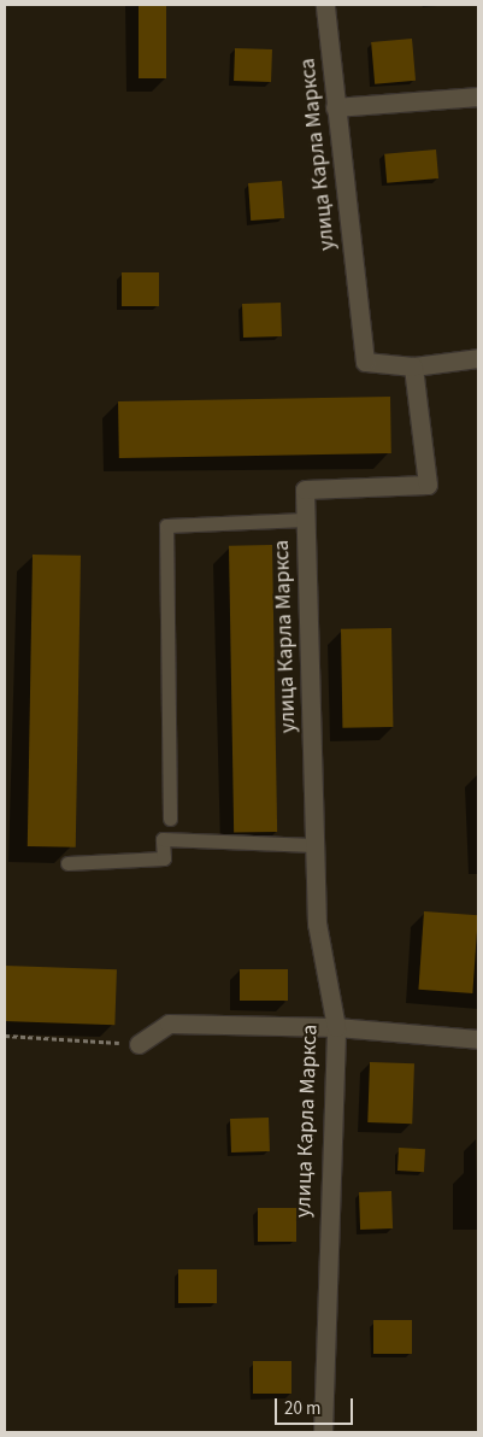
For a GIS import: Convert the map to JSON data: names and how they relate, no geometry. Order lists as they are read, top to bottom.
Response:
{
  "streets": {
    "street": ["улица Карла Маркса"]
  },
  "scale_bar": "20 m"
}
